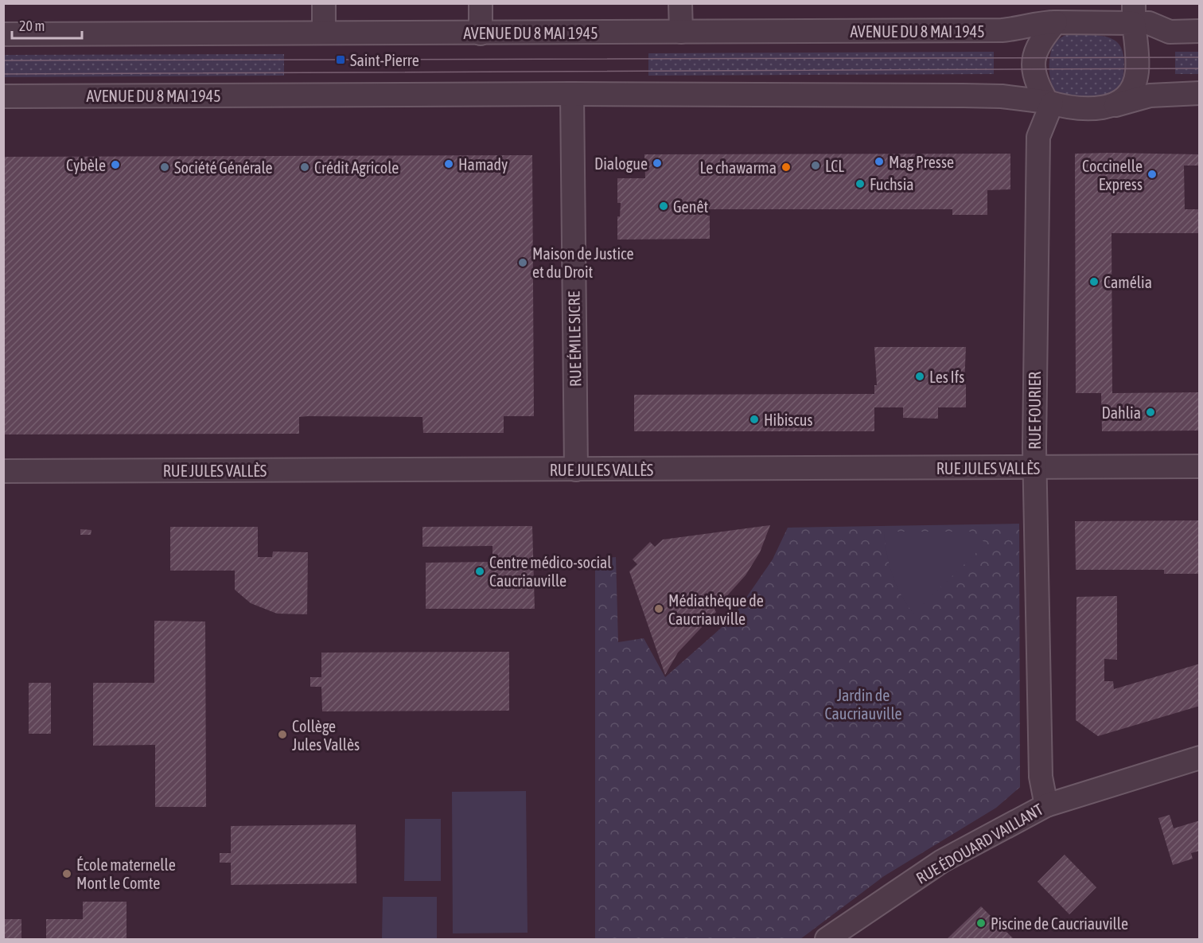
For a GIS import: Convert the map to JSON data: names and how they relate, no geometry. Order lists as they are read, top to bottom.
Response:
{
  "streets": {
    "street": [
      "AVENUE DU 8 MAI 1945",
      "RUE ÉMILE SICRE",
      "RUE FOURIER",
      "RUE JULES VALLÈS",
      "RUE ÉDOUARD VAILLANT"
    ]
  },
  "crossings": [
    ["AVENUE DU 8 MAI 1945", "RUE ÉMILE SICRE"],
    ["AVENUE DU 8 MAI 1945", "RUE FOURIER"],
    ["RUE ÉMILE SICRE", "RUE JULES VALLÈS"],
    ["RUE FOURIER", "RUE JULES VALLÈS"],
    ["RUE FOURIER", "RUE ÉDOUARD VAILLANT"]
  ],
  "parks": ["Jardin de Caucriauville"],
  "places": {
    "transit": ["Saint-Pierre"],
    "other": [
      "Mag Presse",
      "Dialogue",
      "Hamady",
      "Cybèle",
      "LCL",
      "Société Générale",
      "Crédit Agricole",
      "Le chawarma",
      "Coccinelle Express",
      "Fuchsia",
      "Genêt",
      "Maison de Justice et du Droit",
      "Camélia",
      "Les Ifs",
      "Dahlia",
      "Hibiscus",
      "Centre médico-social Caucriauville",
      "Médiathèque de Caucriauville",
      "Collège Jules Vallès",
      "École maternelle Mont le Comte",
      "Piscine de Caucriauville"
    ]
  },
  "scale_bar": "20 m"
}
